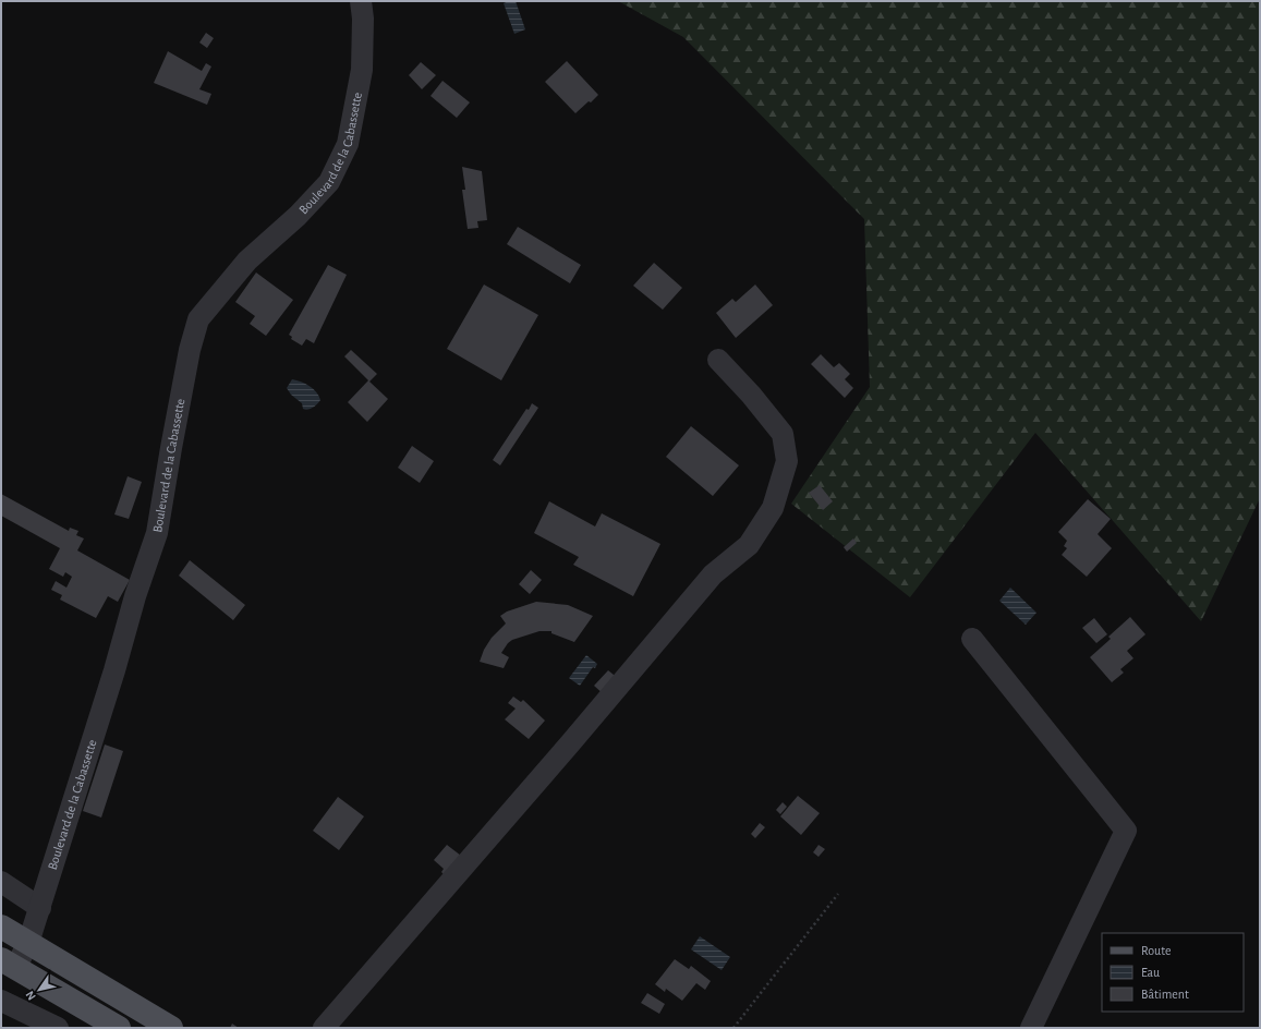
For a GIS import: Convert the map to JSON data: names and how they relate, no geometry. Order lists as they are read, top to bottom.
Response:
{
  "streets": {
    "street": ["Boulevard de la Cabassette"]
  },
  "legend": ["Route", "Eau", "Bâtiment"],
  "north": "bottom left"
}
